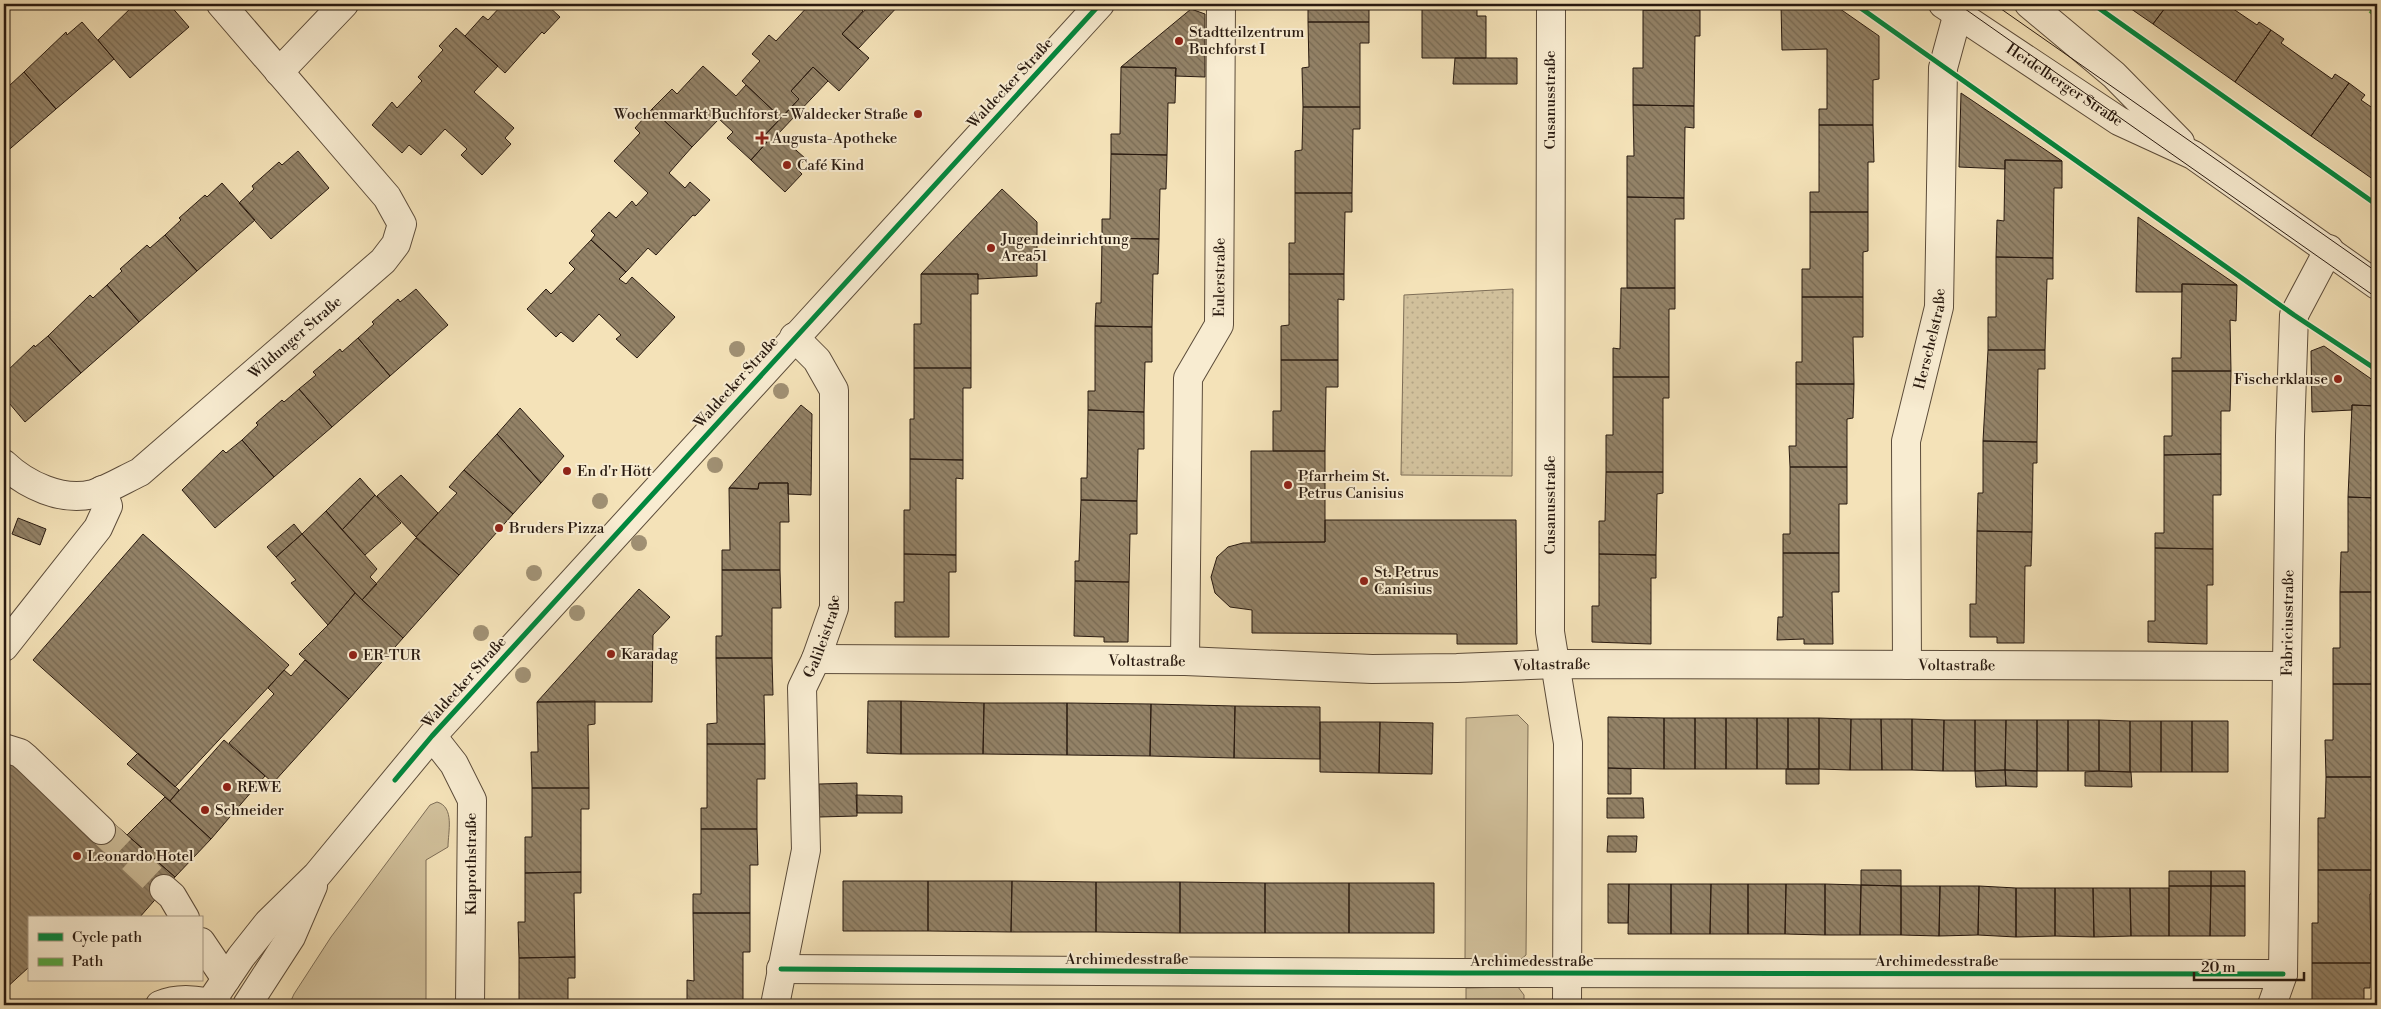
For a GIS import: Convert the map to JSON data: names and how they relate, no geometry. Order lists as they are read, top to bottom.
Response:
{
  "streets": {
    "street": [
      "Waldecker Straße",
      "Heidelberger Straße",
      "Cusanusstraße",
      "Eulerstraße",
      "Wildunger Straße",
      "Herschelstraße",
      "Fabriciusstraße",
      "Galileistraße",
      "Voltastraße",
      "Klaprothstraße",
      "Archimedesstraße"
    ]
  },
  "crossings": [
    ["Waldecker Straße", "Galileistraße"],
    ["Waldecker Straße", "Klaprothstraße"],
    ["Heidelberger Straße", "Herschelstraße"],
    ["Heidelberger Straße", "Fabriciusstraße"],
    ["Cusanusstraße", "Voltastraße"],
    ["Cusanusstraße", "Archimedesstraße"],
    ["Eulerstraße", "Voltastraße"],
    ["Herschelstraße", "Voltastraße"],
    ["Fabriciusstraße", "Voltastraße"],
    ["Fabriciusstraße", "Archimedesstraße"],
    ["Galileistraße", "Voltastraße"],
    ["Galileistraße", "Archimedesstraße"]
  ],
  "places": {
    "other": [
      "Stadtteilzentrum Buchforst I",
      "Wochenmarkt Buchforst - Waldecker Straße",
      "Café Kind",
      "Jugendeinrichtung Area51",
      "Fischerklause",
      "En d'r Hött",
      "Pfarrheim St. Petrus Canisius",
      "Bruders Pizza",
      "St. Petrus Canisius",
      "Karadag",
      "ER-TUR",
      "REWE",
      "Schneider",
      "Leonardo Hotel"
    ],
    "health": ["Augusta-Apotheke"]
  },
  "legend": ["Cycle path", "Path"],
  "scale_bar": "20 m"
}
